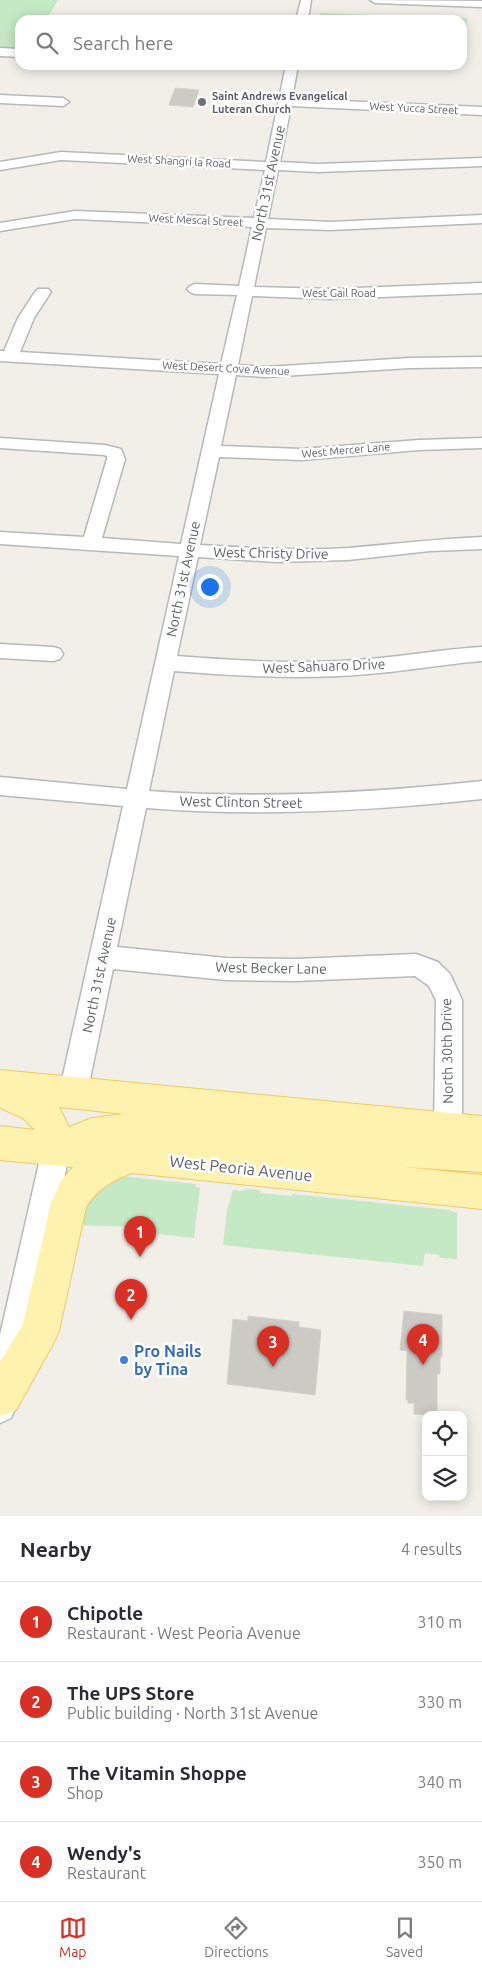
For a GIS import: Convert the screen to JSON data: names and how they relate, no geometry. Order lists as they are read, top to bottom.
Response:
{
  "streets": {
    "main road": ["West Peoria Avenue"],
    "street": [
      "West Yucca Street",
      "West Shangri la Road",
      "North 31st Avenue",
      "West Mescal Street",
      "West Gail Road",
      "West Desert Cove Avenue",
      "West Mercer Lane",
      "West Christy Drive",
      "West Sahuaro Drive",
      "West Clinton Street",
      "West Becker Lane",
      "North 30th Drive"
    ]
  },
  "crossings": [
    ["West Yucca Street", "North 31st Avenue"],
    ["West Shangri la Road", "North 31st Avenue"],
    ["North 31st Avenue", "West Mescal Street"],
    ["North 31st Avenue", "West Gail Road"],
    ["North 31st Avenue", "West Desert Cove Avenue"],
    ["North 31st Avenue", "West Mercer Lane"],
    ["North 31st Avenue", "West Christy Drive"],
    ["North 31st Avenue", "West Sahuaro Drive"],
    ["North 31st Avenue", "West Clinton Street"],
    ["North 31st Avenue", "West Becker Lane"],
    ["West Becker Lane", "North 30th Drive"]
  ],
  "places": ["Saint Andrews Evangelical Luteran Church", "Pro Nails by Tina"],
  "page": {
    "search": "Search here",
    "pins": [
      "1",
      "2",
      "4",
      "3"
    ],
    "heading": ["Nearby", "4 results"],
    "list": [
      {
        "mark": "1",
        "name": "Chipotle",
        "note": "Restaurant · West Peoria Avenue",
        "value": "310 m"
      },
      {
        "mark": "2",
        "name": "The UPS Store",
        "note": "Public building · North 31st Avenue",
        "value": "330 m"
      },
      {
        "mark": "3",
        "name": "The Vitamin Shoppe",
        "note": "Shop",
        "value": "340 m"
      },
      {
        "mark": "4",
        "name": "Wendy's",
        "note": "Restaurant",
        "value": "350 m"
      }
    ],
    "nav": ["Map", "Directions", "Saved"]
  }
}
